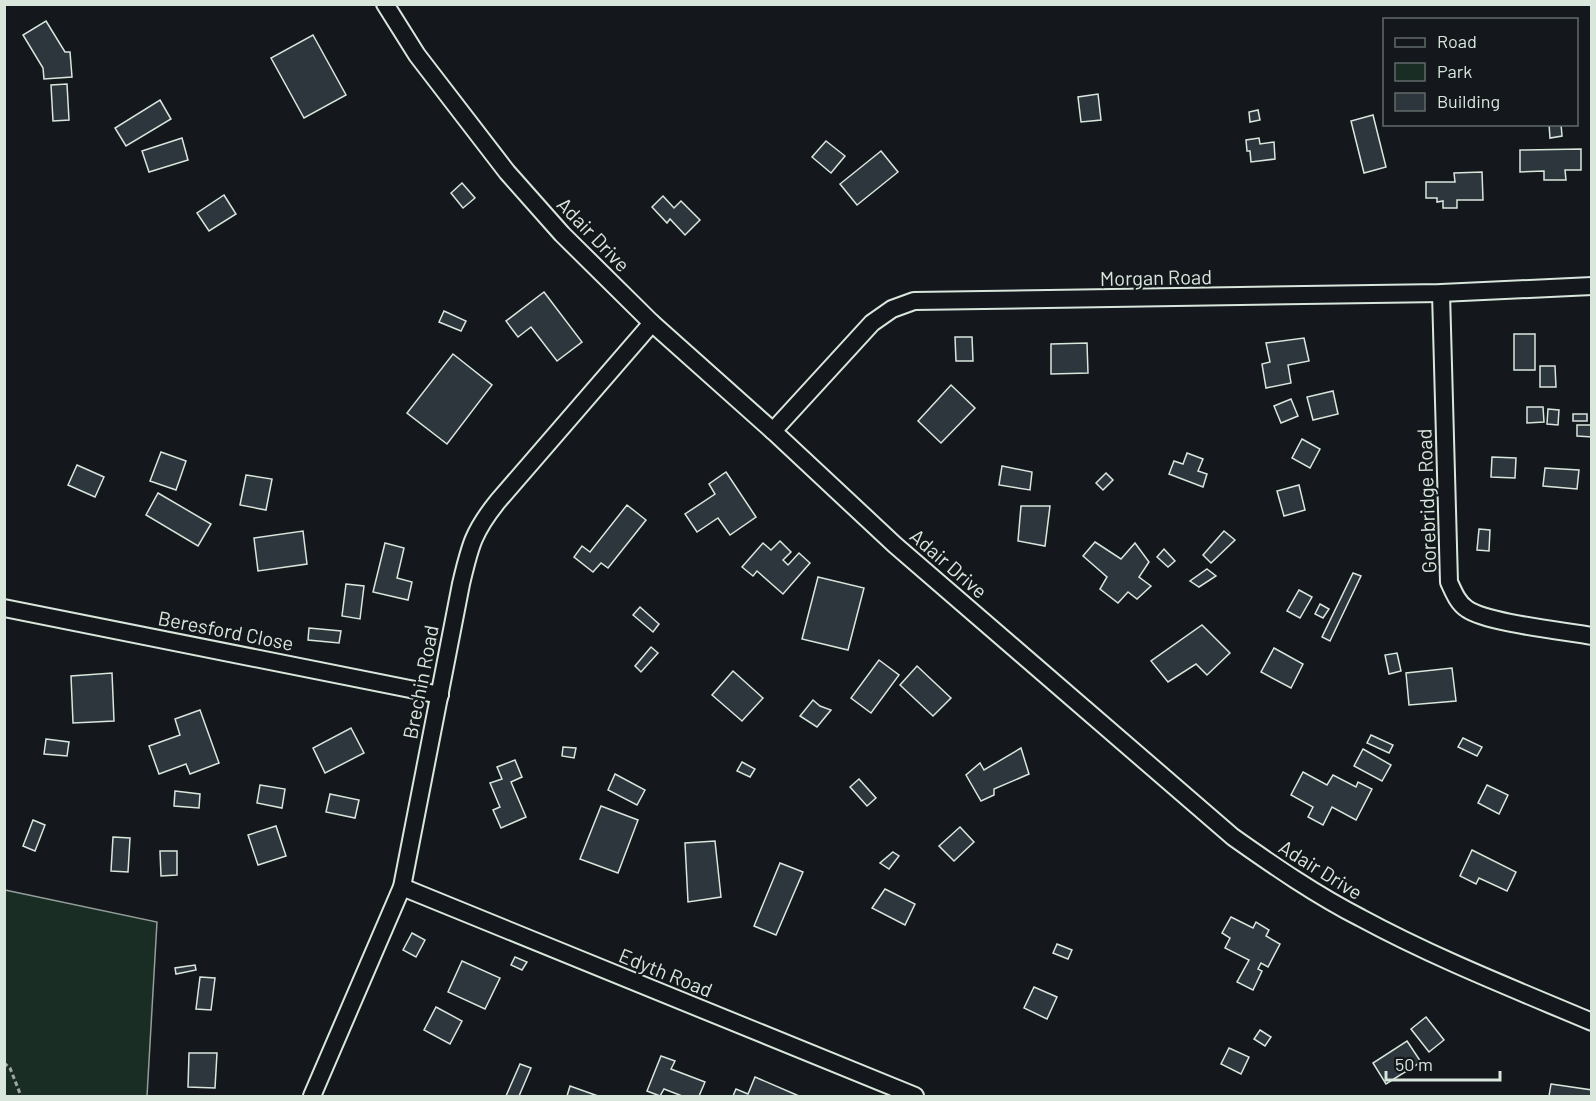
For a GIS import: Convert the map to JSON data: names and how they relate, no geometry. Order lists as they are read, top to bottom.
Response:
{
  "streets": {
    "street": [
      "Adair Drive",
      "Morgan Road",
      "Gorebridge Road",
      "Beresford Close",
      "Brechin Road",
      "Edyth Road"
    ]
  },
  "crossings": [
    ["Adair Drive", "Morgan Road"],
    ["Adair Drive", "Brechin Road"],
    ["Morgan Road", "Gorebridge Road"],
    ["Beresford Close", "Brechin Road"],
    ["Brechin Road", "Edyth Road"]
  ],
  "legend": ["Road", "Park", "Building"],
  "scale_bar": "50 m"
}
